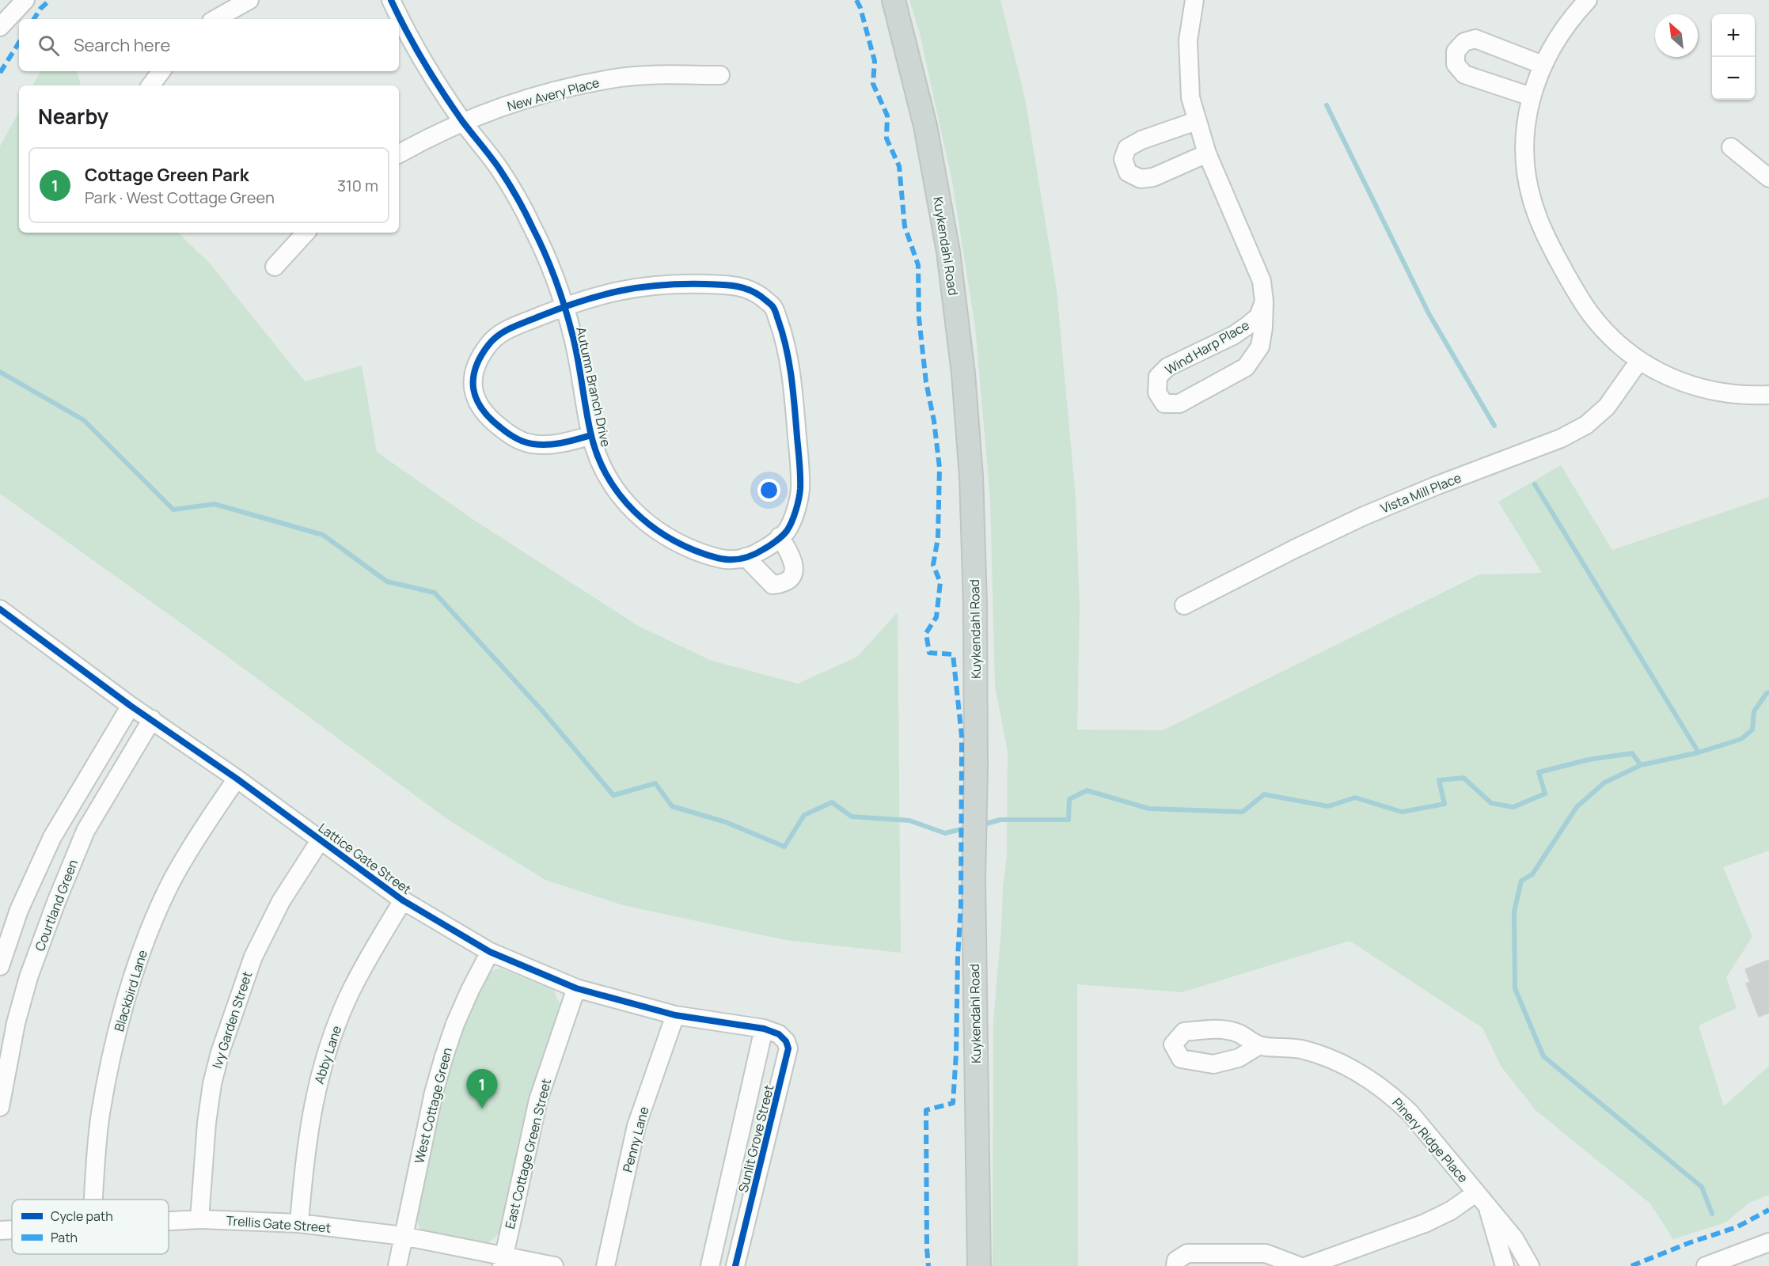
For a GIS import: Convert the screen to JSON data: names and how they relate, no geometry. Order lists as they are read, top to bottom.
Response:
{
  "streets": {
    "main road": ["Kuykendahl Road"],
    "street": [
      "New Avery Place",
      "Wind Harp Place",
      "Autumn Branch Drive",
      "Vista Mill Place",
      "Lattice Gate Street",
      "Courtland Green",
      "Blackbird Lane",
      "Ivy Garden Street",
      "Abby Lane",
      "West Cottage Green",
      "Sunlit Grove Street",
      "Penny Lane",
      "Pinery Ridge Place",
      "East Cottage Green Street",
      "Trellis Gate Street"
    ]
  },
  "crossings": [
    ["New Avery Place", "Autumn Branch Drive"],
    ["Lattice Gate Street", "Courtland Green"],
    ["Lattice Gate Street", "Blackbird Lane"],
    ["Lattice Gate Street", "Ivy Garden Street"],
    ["Lattice Gate Street", "Abby Lane"],
    ["Lattice Gate Street", "West Cottage Green"],
    ["Lattice Gate Street", "Sunlit Grove Street"],
    ["Lattice Gate Street", "Penny Lane"],
    ["Lattice Gate Street", "East Cottage Green Street"],
    ["Ivy Garden Street", "Trellis Gate Street"],
    ["Abby Lane", "Trellis Gate Street"],
    ["West Cottage Green", "Trellis Gate Street"],
    ["East Cottage Green Street", "Trellis Gate Street"]
  ],
  "legend": ["Cycle path", "Path"],
  "north": "top left",
  "page": {
    "map_buttons": ["+", "−"],
    "search": "Search here",
    "heading": "Nearby",
    "list": [
      {
        "mark": "1",
        "name": "Cottage Green Park",
        "note": "Park · West Cottage Green",
        "value": "310 m"
      }
    ],
    "pins": "1"
  }
}
